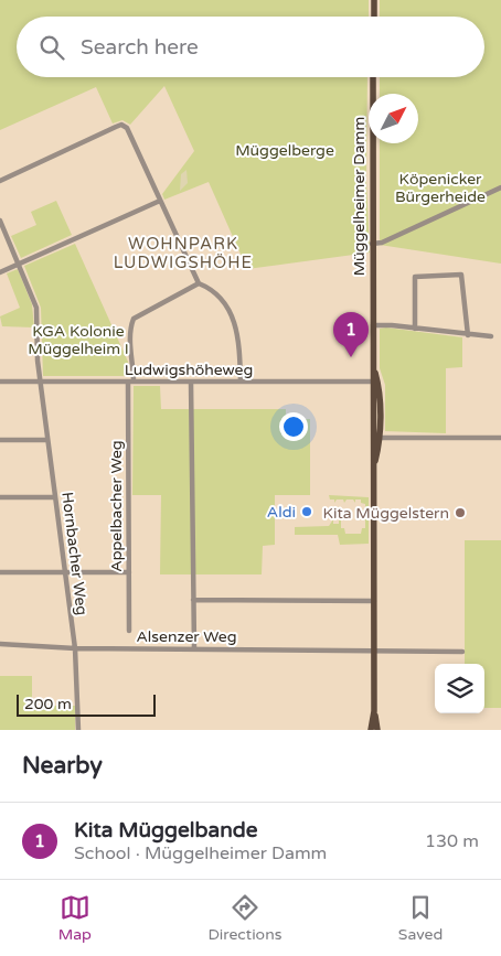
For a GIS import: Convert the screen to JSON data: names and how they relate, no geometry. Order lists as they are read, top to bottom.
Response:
{
  "streets": {
    "main road": ["Müggelheimer Damm"],
    "street": [
      "Ludwigshöheweg",
      "Appelbacher Weg",
      "Hornbacher Weg",
      "Alsenzer Weg"
    ]
  },
  "crossings": [
    ["Müggelheimer Damm", "Ludwigshöheweg"],
    ["Müggelheimer Damm", "Alsenzer Weg"],
    ["Ludwigshöheweg", "Appelbacher Weg"],
    ["Ludwigshöheweg", "Hornbacher Weg"],
    ["Hornbacher Weg", "Alsenzer Weg"]
  ],
  "districts": ["WOHNPARK LUDWIGSHÖHE"],
  "parks": ["Müggelberge", "Köpenicker Bürgerheide", "KGA Kolonie Müggelheim I"],
  "places": ["Aldi", "Kita Müggelstern"],
  "scale_bar": "200 m",
  "north": "top right",
  "page": {
    "search": "Search here",
    "pins": "1",
    "scale": "200 m",
    "heading": "Nearby",
    "list": [
      {
        "mark": "1",
        "name": "Kita Müggelbande",
        "note": "School · Müggelheimer Damm",
        "value": "130 m"
      }
    ],
    "nav": ["Map", "Directions", "Saved"]
  }
}
